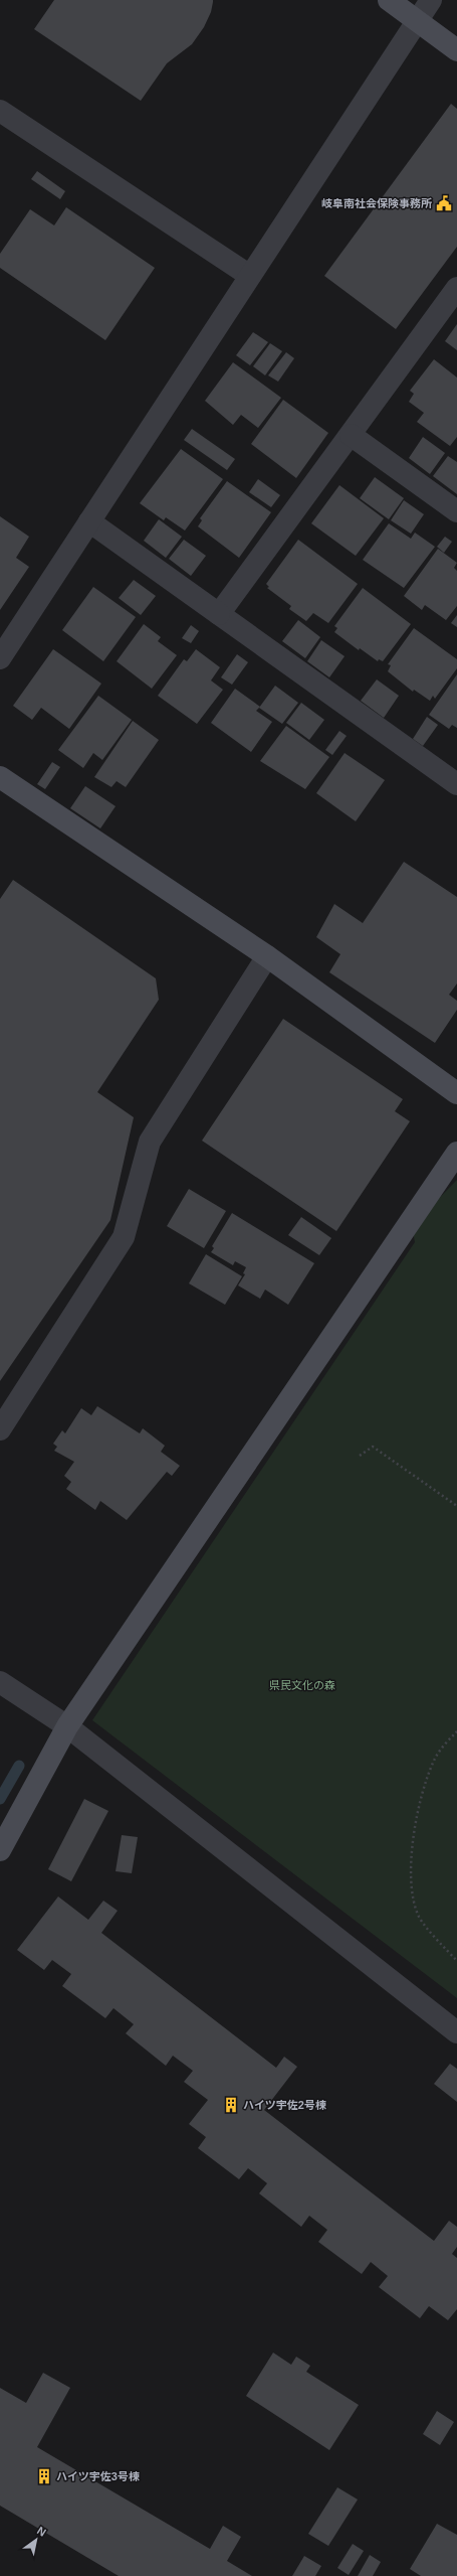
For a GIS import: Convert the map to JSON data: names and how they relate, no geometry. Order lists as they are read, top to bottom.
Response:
{
  "parks": ["県民文化の森"],
  "places": {
    "public building": ["岐阜南社会保険事務所"],
    "building": ["ハイツ宇佐2号棟", "ハイツ宇佐3号棟"]
  },
  "north": "top right"
}
